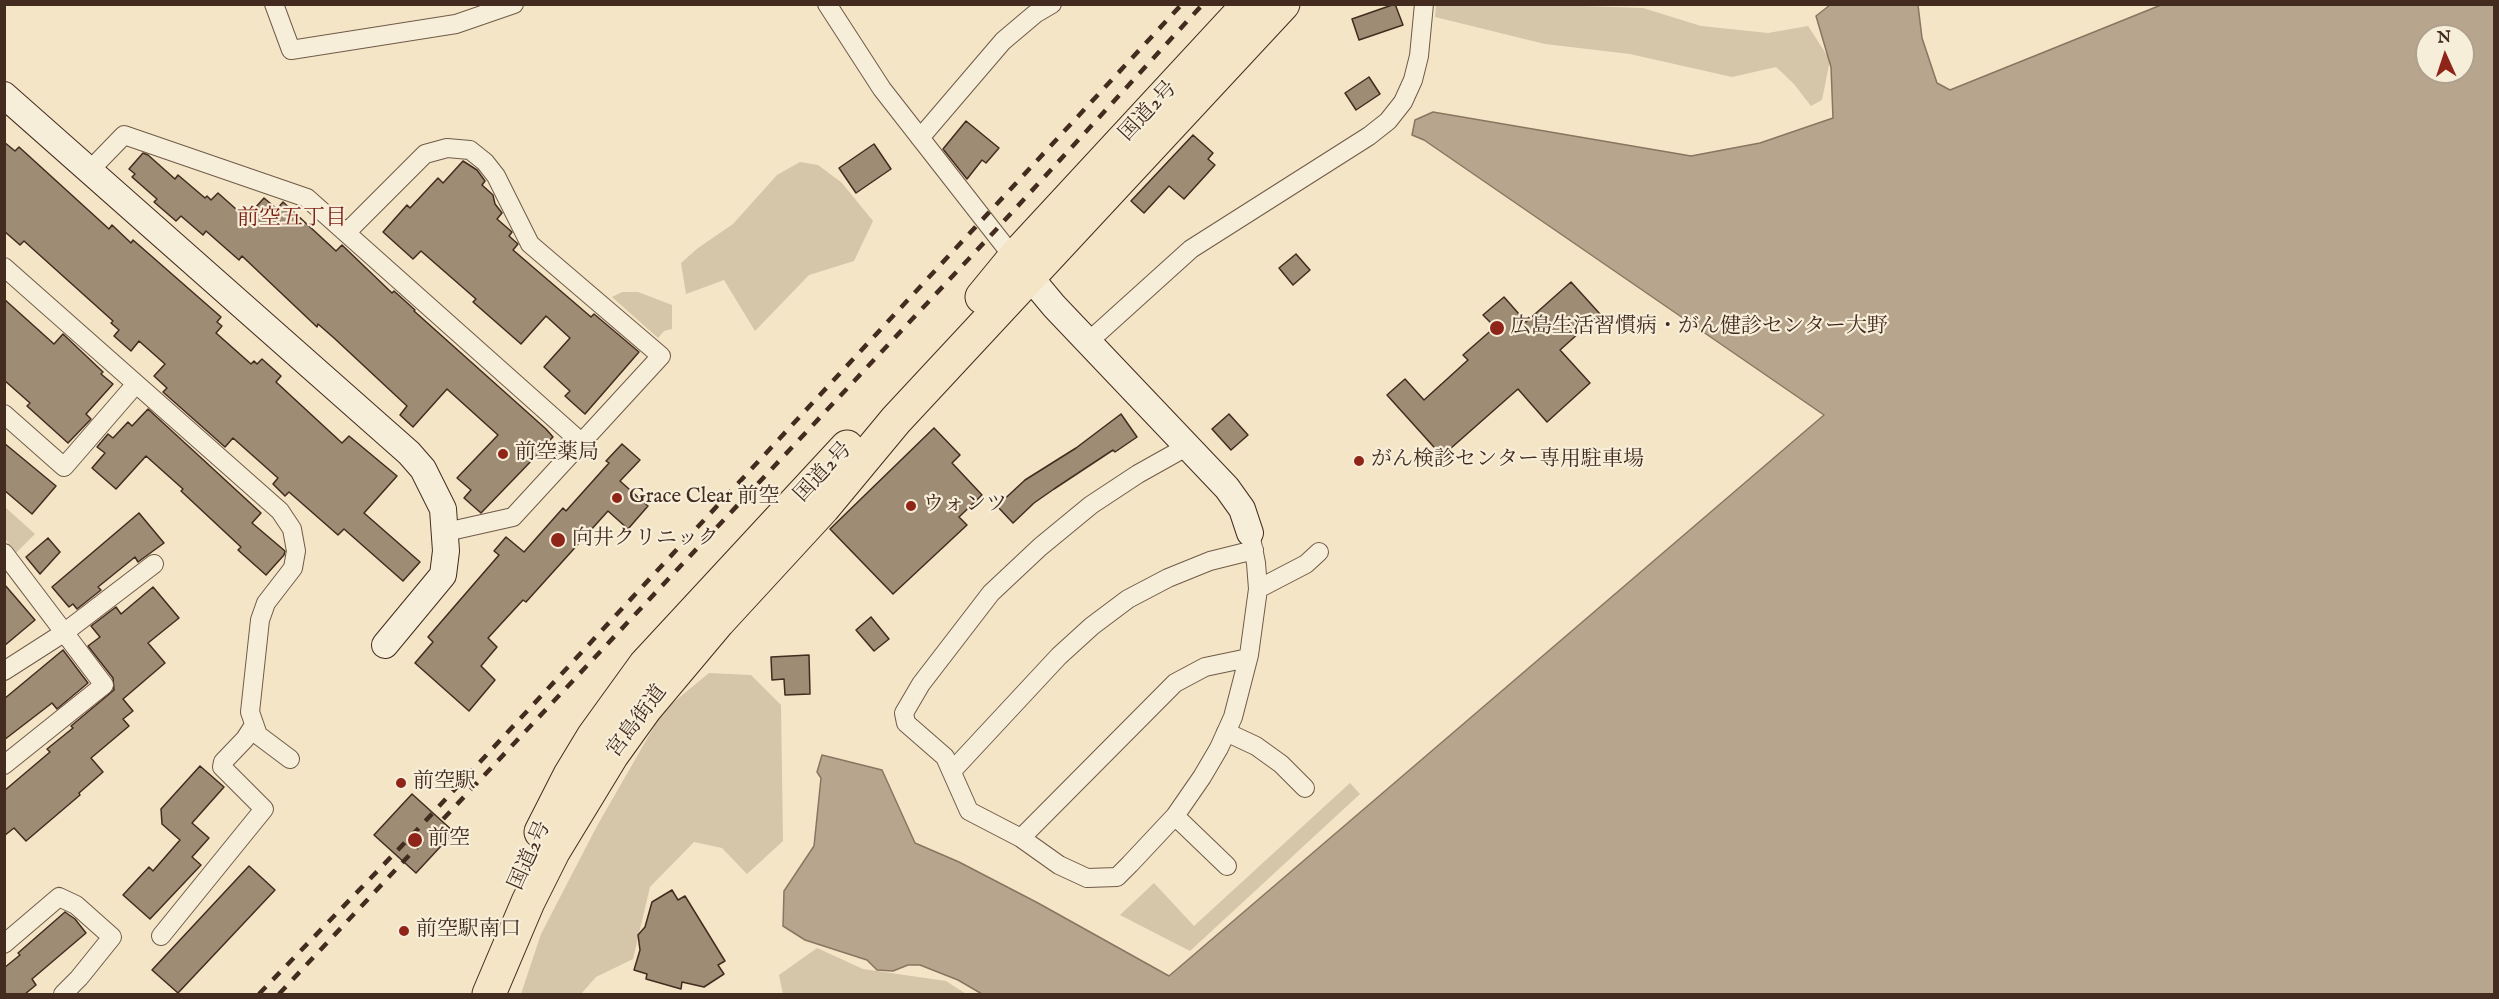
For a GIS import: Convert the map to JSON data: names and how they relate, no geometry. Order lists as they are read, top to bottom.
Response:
{
  "streets": {
    "highway": ["国道2号", "宮島街道"]
  },
  "crossings": [
    ["国道2号", "宮島街道"]
  ],
  "districts": ["前空五丁目"],
  "places": [
    "広島生活習慣病・がん健診センター大野",
    "前空薬局",
    "がん検診センター専用駐車場",
    "Grace Clear 前空",
    "ウォンツ",
    "向井クリニック",
    "前空駅",
    "前空",
    "前空駅南口"
  ],
  "north": "top"
}
